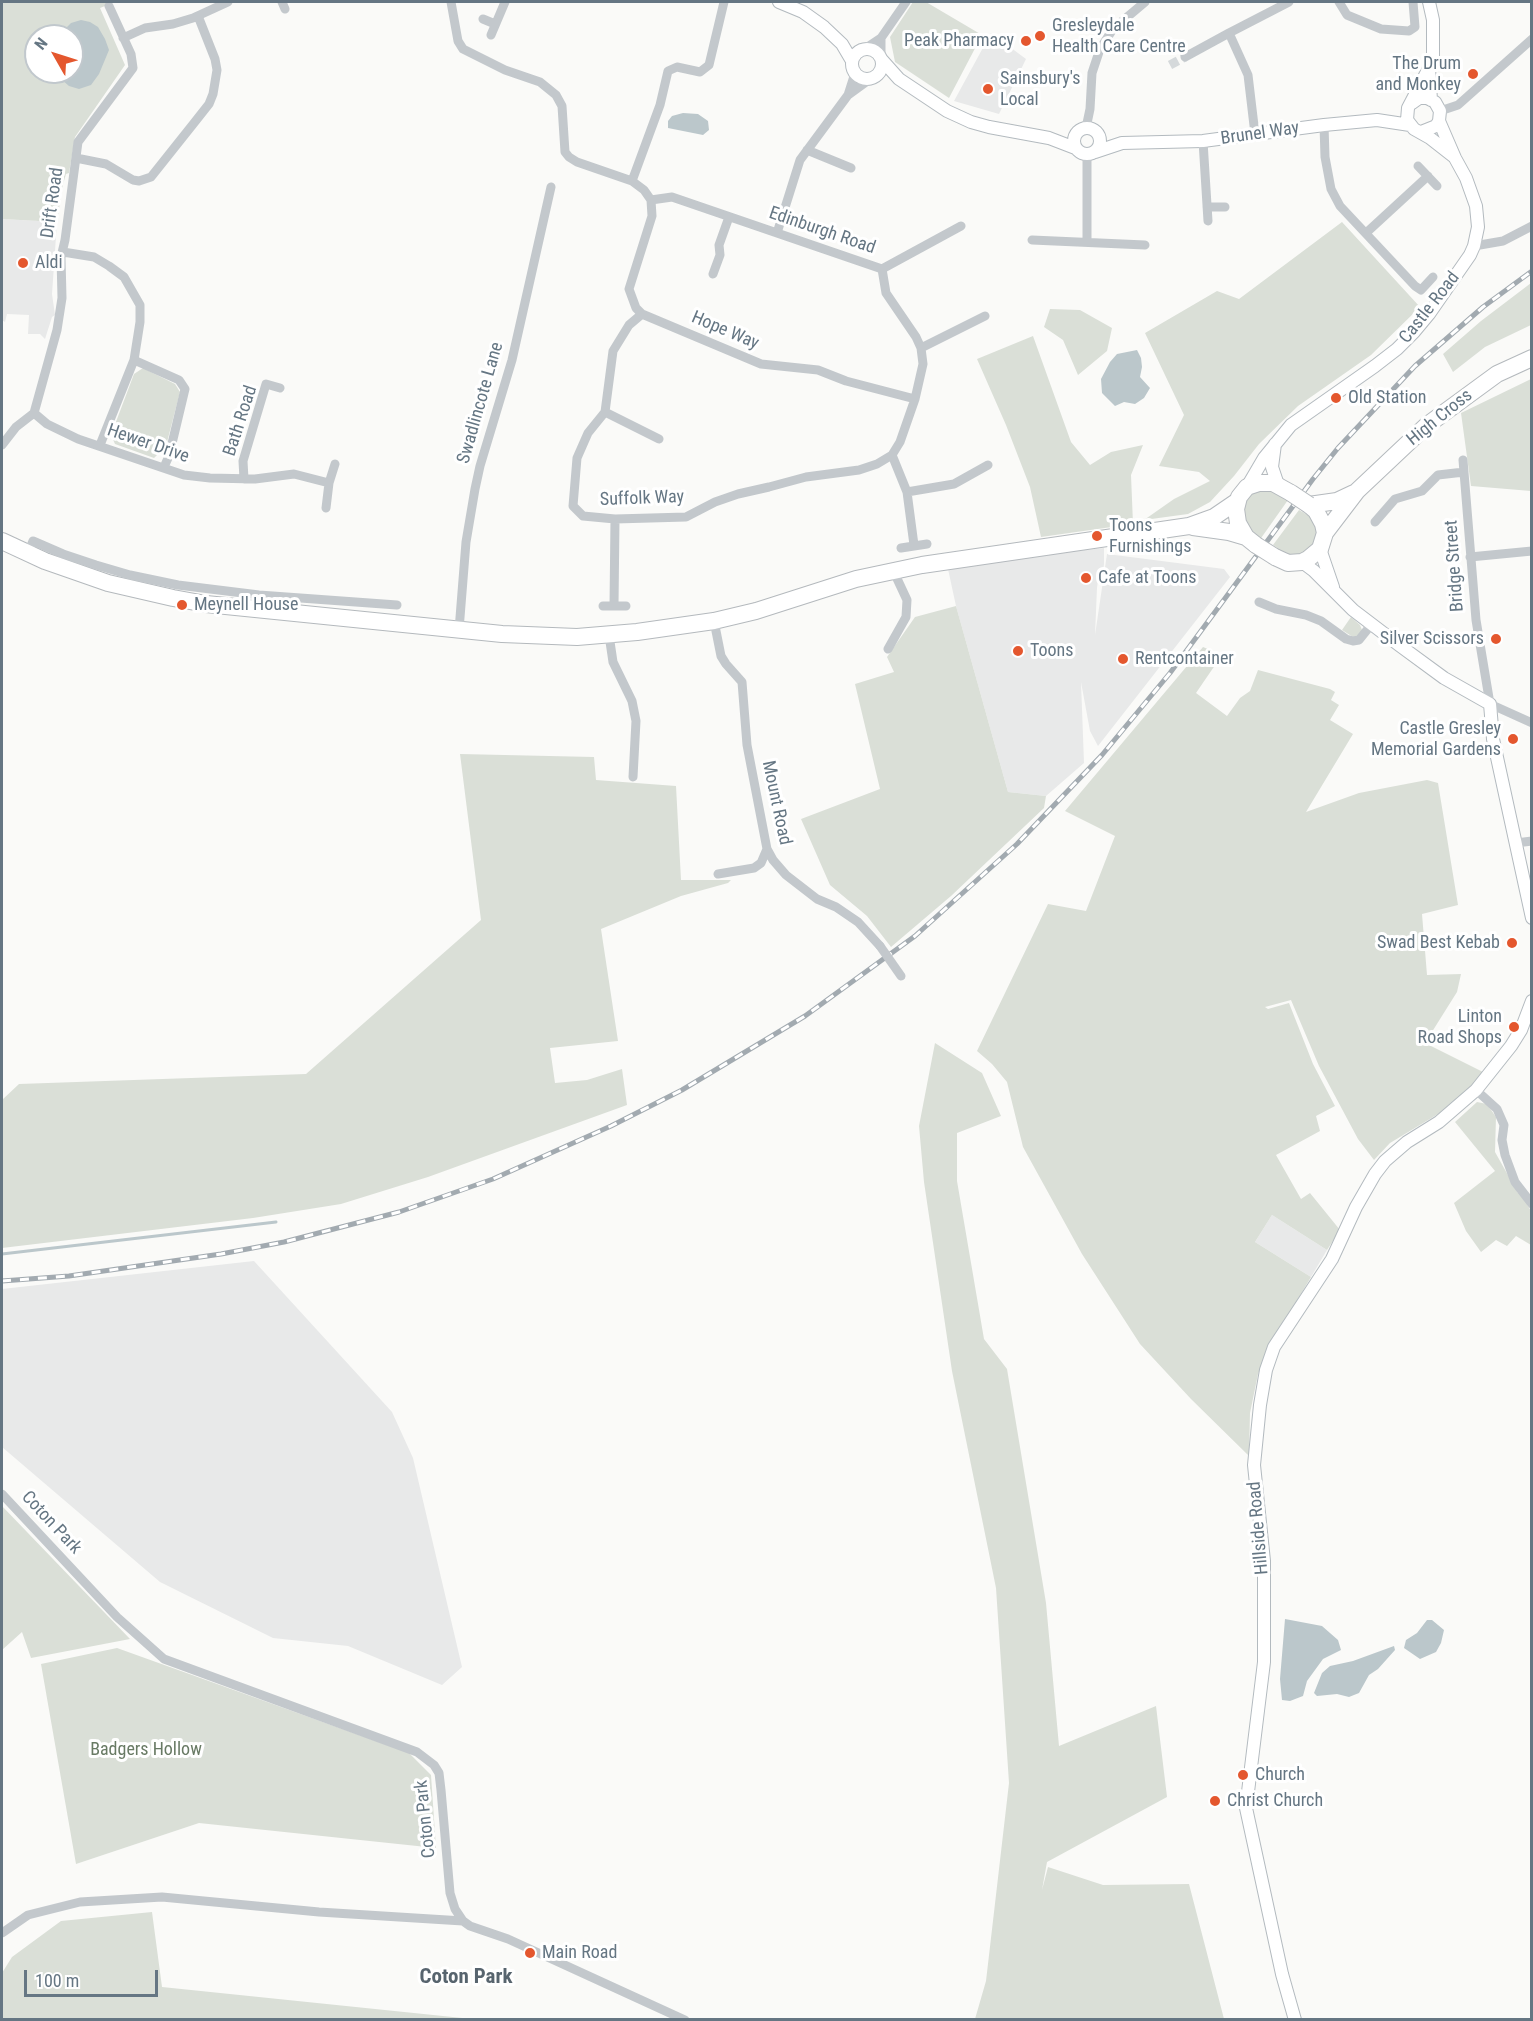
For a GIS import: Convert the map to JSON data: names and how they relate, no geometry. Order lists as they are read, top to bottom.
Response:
{
  "streets": {
    "highway": ["High Cross"],
    "street": [
      "Brunel Way",
      "Drift Road",
      "Edinburgh Road",
      "Castle Road",
      "Hope Way",
      "Swadlincote Lane",
      "Bath Road",
      "Hewer Drive",
      "Suffolk Way",
      "Bridge Street",
      "Mount Road",
      "Coton Park",
      "Hillside Road"
    ]
  },
  "crossings": [
    ["Brunel Way", "Castle Road"],
    ["Drift Road", "Hewer Drive"],
    ["Edinburgh Road", "Hope Way"],
    ["Castle Road", "High Cross"],
    ["Bath Road", "Hewer Drive"]
  ],
  "districts": ["Coton Park"],
  "parks": ["Badgers Hollow"],
  "places": [
    "Gresleydale Health Care Centre",
    "Peak Pharmacy",
    "The Drum and Monkey",
    "Sainsbury's Local",
    "Aldi",
    "Old Station",
    "Toons Furnishings",
    "Cafe at Toons",
    "Meynell House",
    "Silver Scissors",
    "Toons",
    "Rentcontainer",
    "Castle Gresley Memorial Gardens",
    "Swad Best Kebab",
    "Linton Road Shops",
    "Church",
    "Christ Church",
    "Main Road"
  ],
  "scale_bar": "100 m",
  "north": "top left"
}
